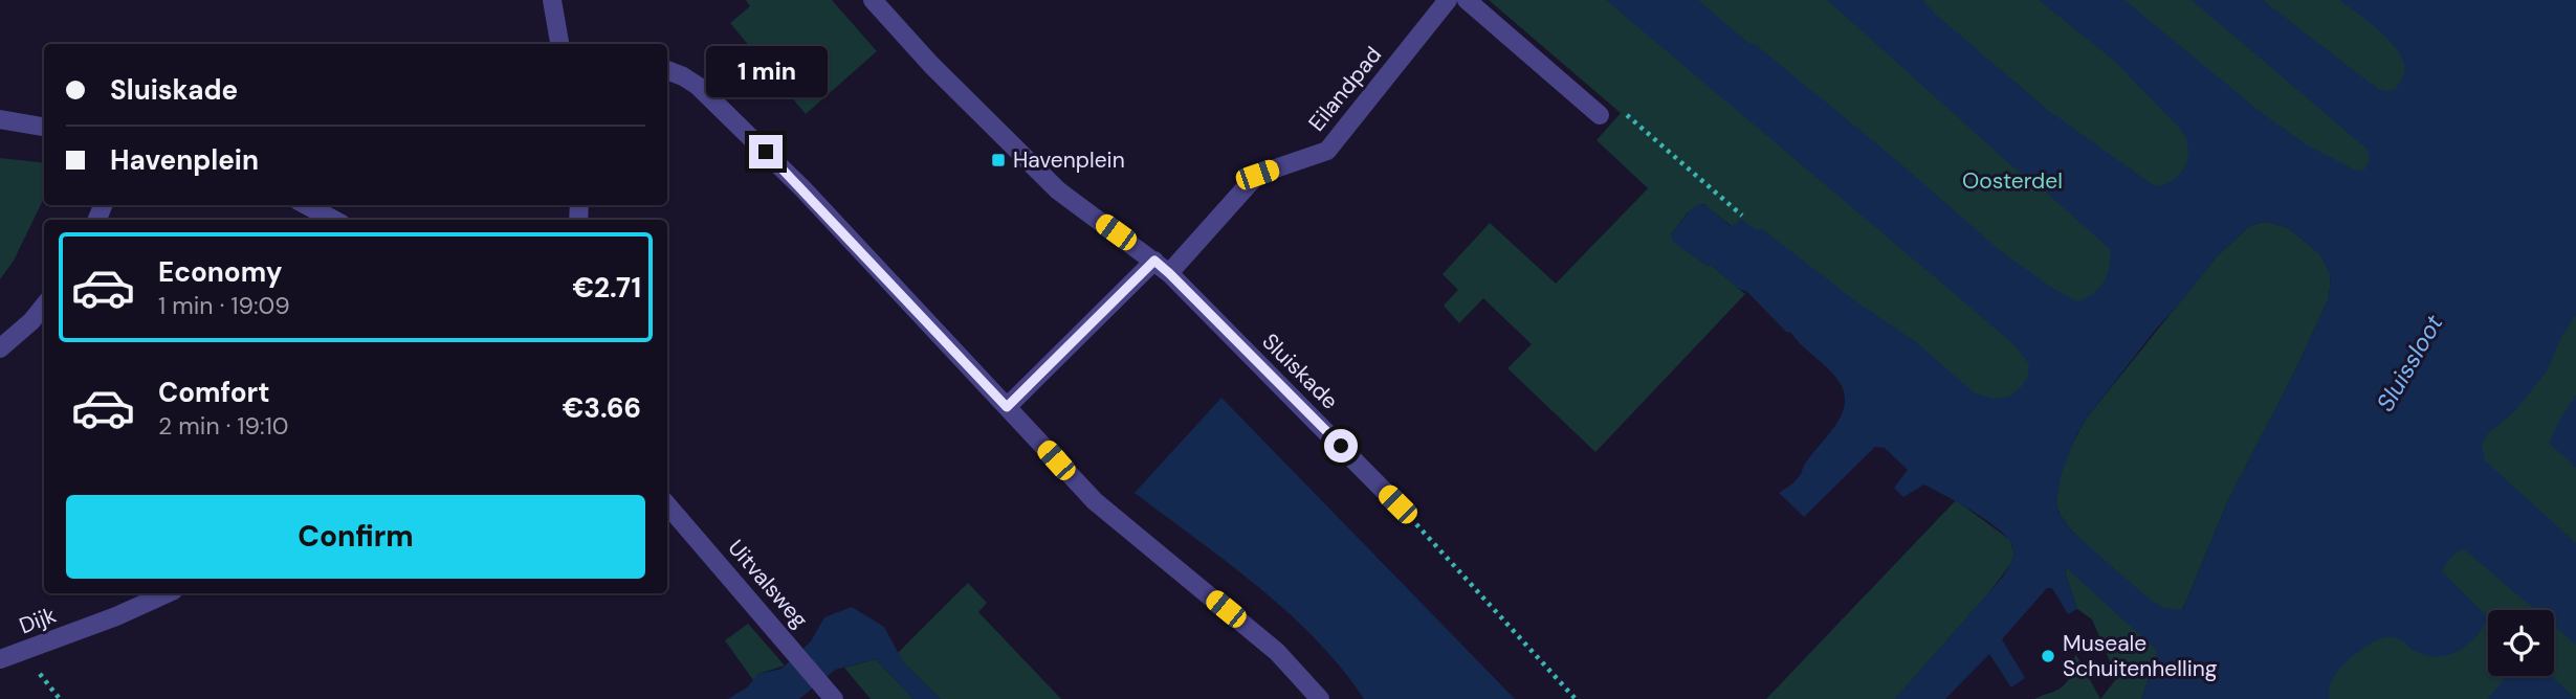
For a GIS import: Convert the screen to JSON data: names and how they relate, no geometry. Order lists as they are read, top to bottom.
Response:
{
  "streets": {
    "street": [
      "Eilandpad",
      "Sluiskade",
      "Uitvalsweg",
      "Dijk"
    ]
  },
  "crossings": [
    ["Eilandpad", "Sluiskade"]
  ],
  "water": ["Sluissloot"],
  "parks": ["Oosterdel"],
  "places": {
    "transit": ["Havenplein"],
    "other": ["Museale Schuitenhelling"]
  },
  "page": {
    "banner": ["Sluiskade", "Havenplein"],
    "bubble": "1 min",
    "list": [
      {
        "name": "Economy",
        "note": "1 min · 19:09",
        "value": "€2.71"
      },
      {
        "name": "Comfort",
        "note": "2 min · 19:10",
        "value": "€3.66"
      }
    ],
    "buttons": "Confirm"
  }
}
